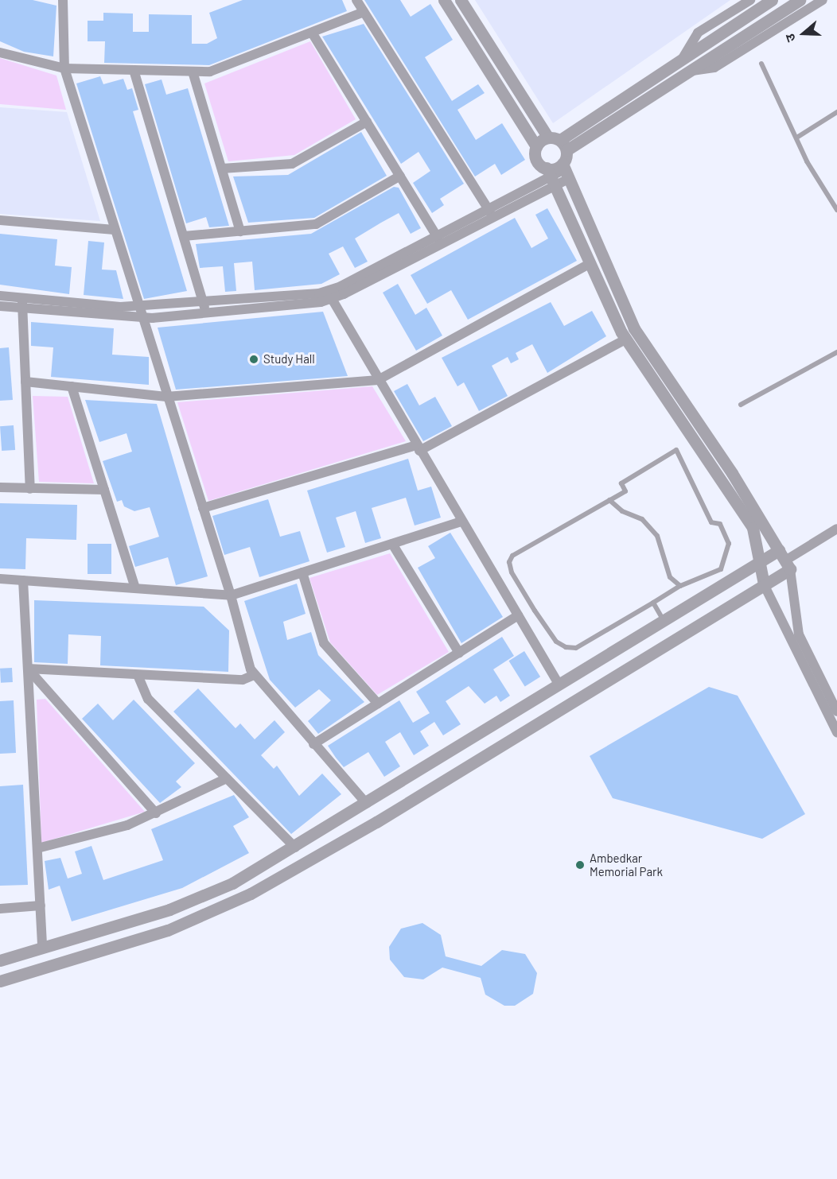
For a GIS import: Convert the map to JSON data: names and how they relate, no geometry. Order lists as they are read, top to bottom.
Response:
{
  "places": ["Study Hall", "Ambedkar Memorial Park"],
  "north": "left"
}
